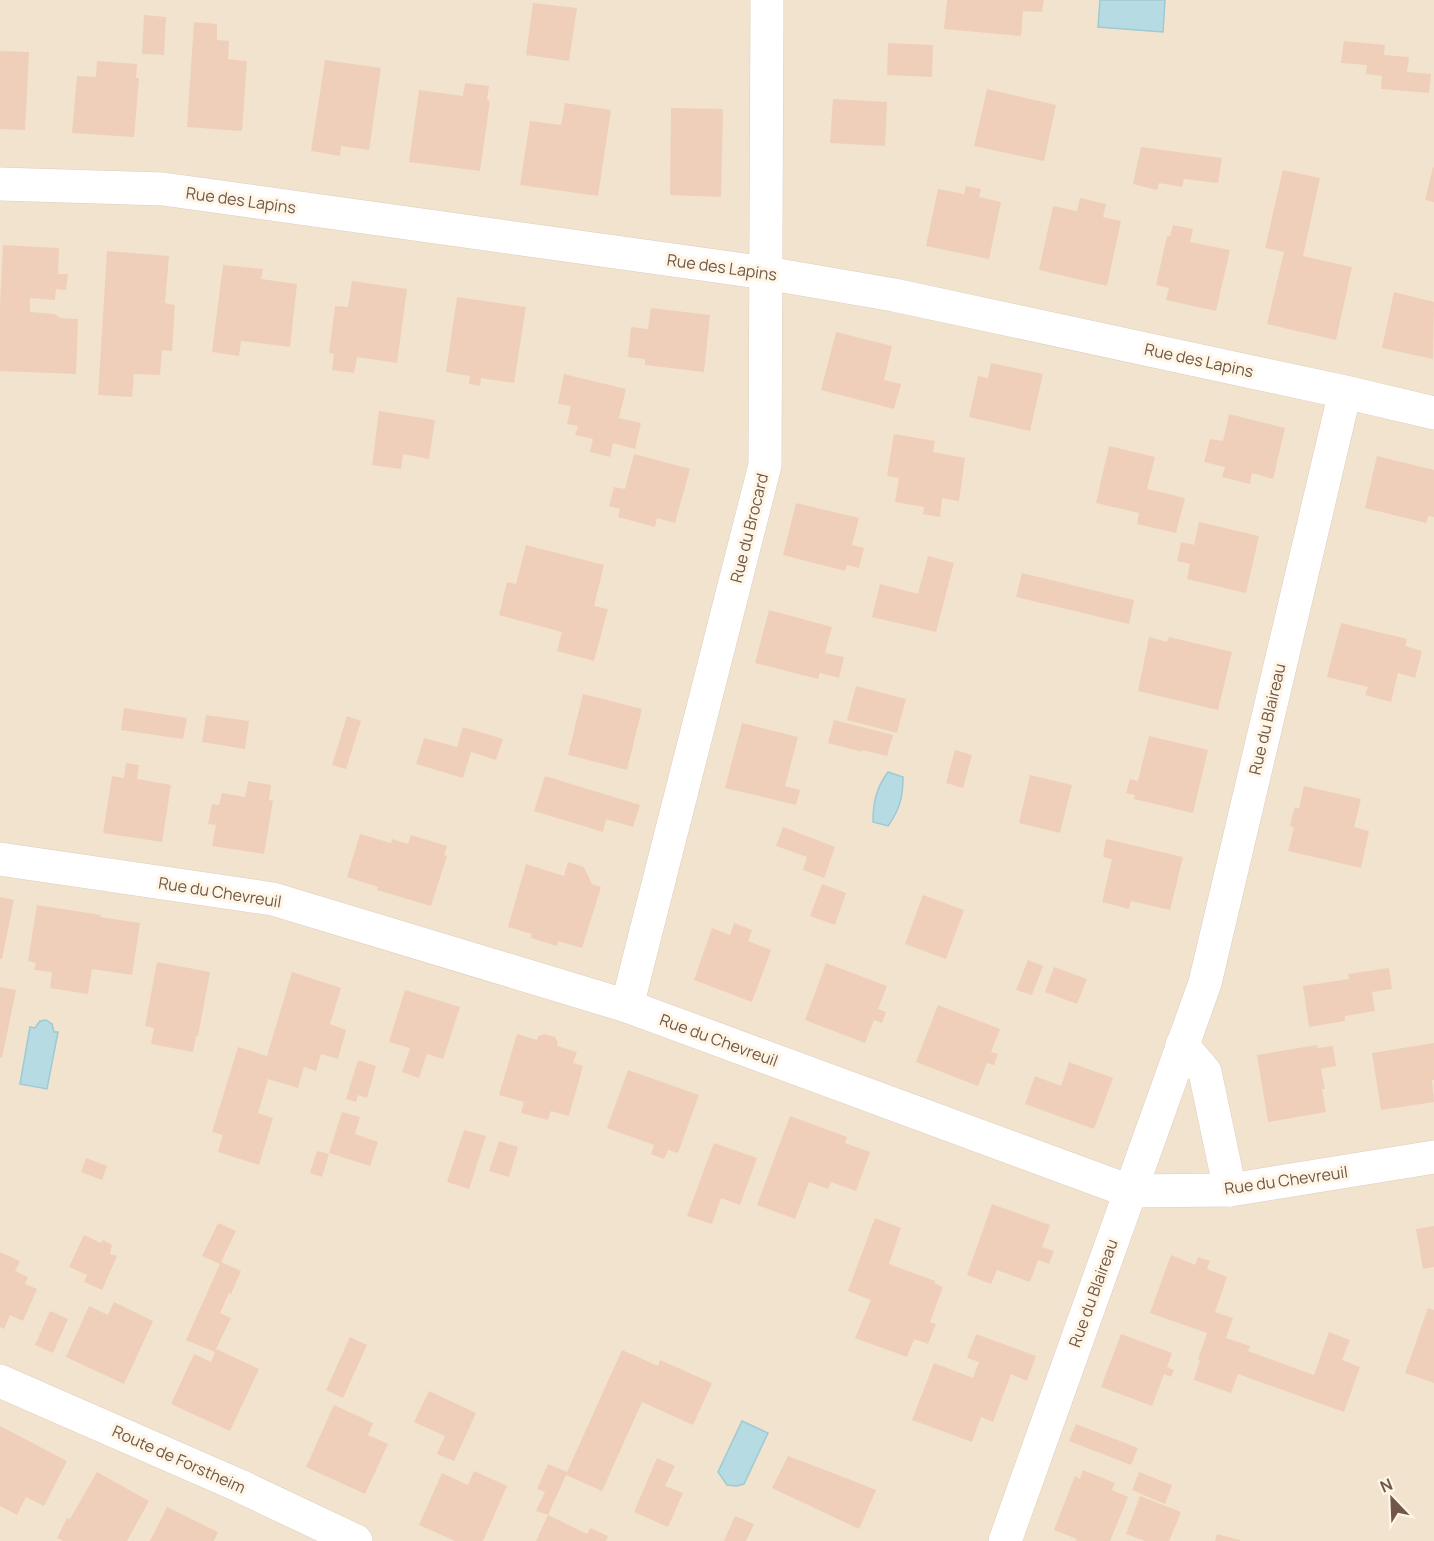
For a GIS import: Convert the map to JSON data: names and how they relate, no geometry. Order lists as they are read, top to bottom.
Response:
{
  "streets": {
    "street": [
      "Rue des Lapins",
      "Rue du Brocard",
      "Rue du Blaireau",
      "Rue du Chevreuil",
      "Route de Forstheim"
    ]
  },
  "crossings": [
    ["Rue des Lapins", "Rue du Brocard"],
    ["Rue des Lapins", "Rue du Blaireau"],
    ["Rue du Brocard", "Rue du Chevreuil"],
    ["Rue du Blaireau", "Rue du Chevreuil"]
  ],
  "north": "top left"
}
